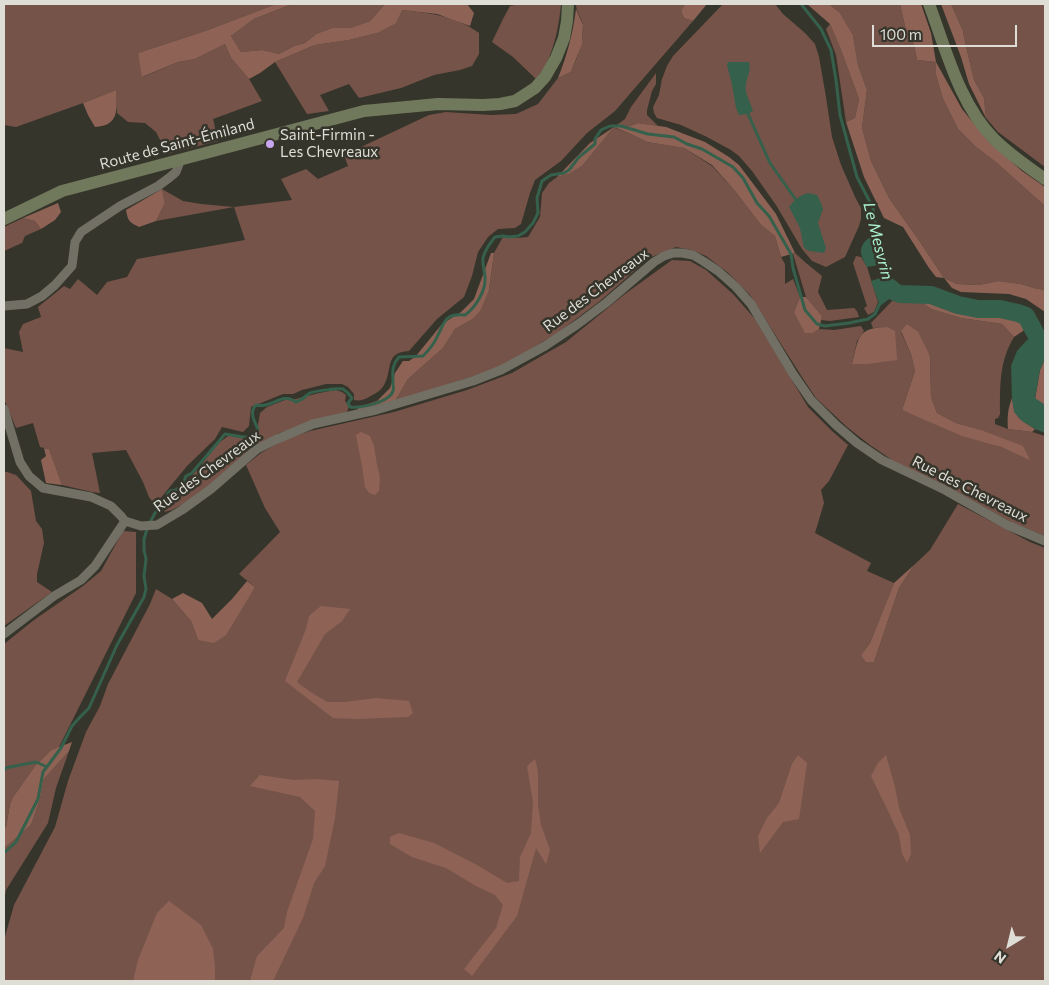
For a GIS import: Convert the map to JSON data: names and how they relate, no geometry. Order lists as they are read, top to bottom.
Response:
{
  "streets": {
    "main road": ["Route de Saint-Émiland"],
    "street": ["Rue des Chevreaux"]
  },
  "water": ["Le Mesvrin"],
  "places": ["Saint-Firmin - Les Chevreaux"],
  "scale_bar": "100 m",
  "north": "bottom left"
}
